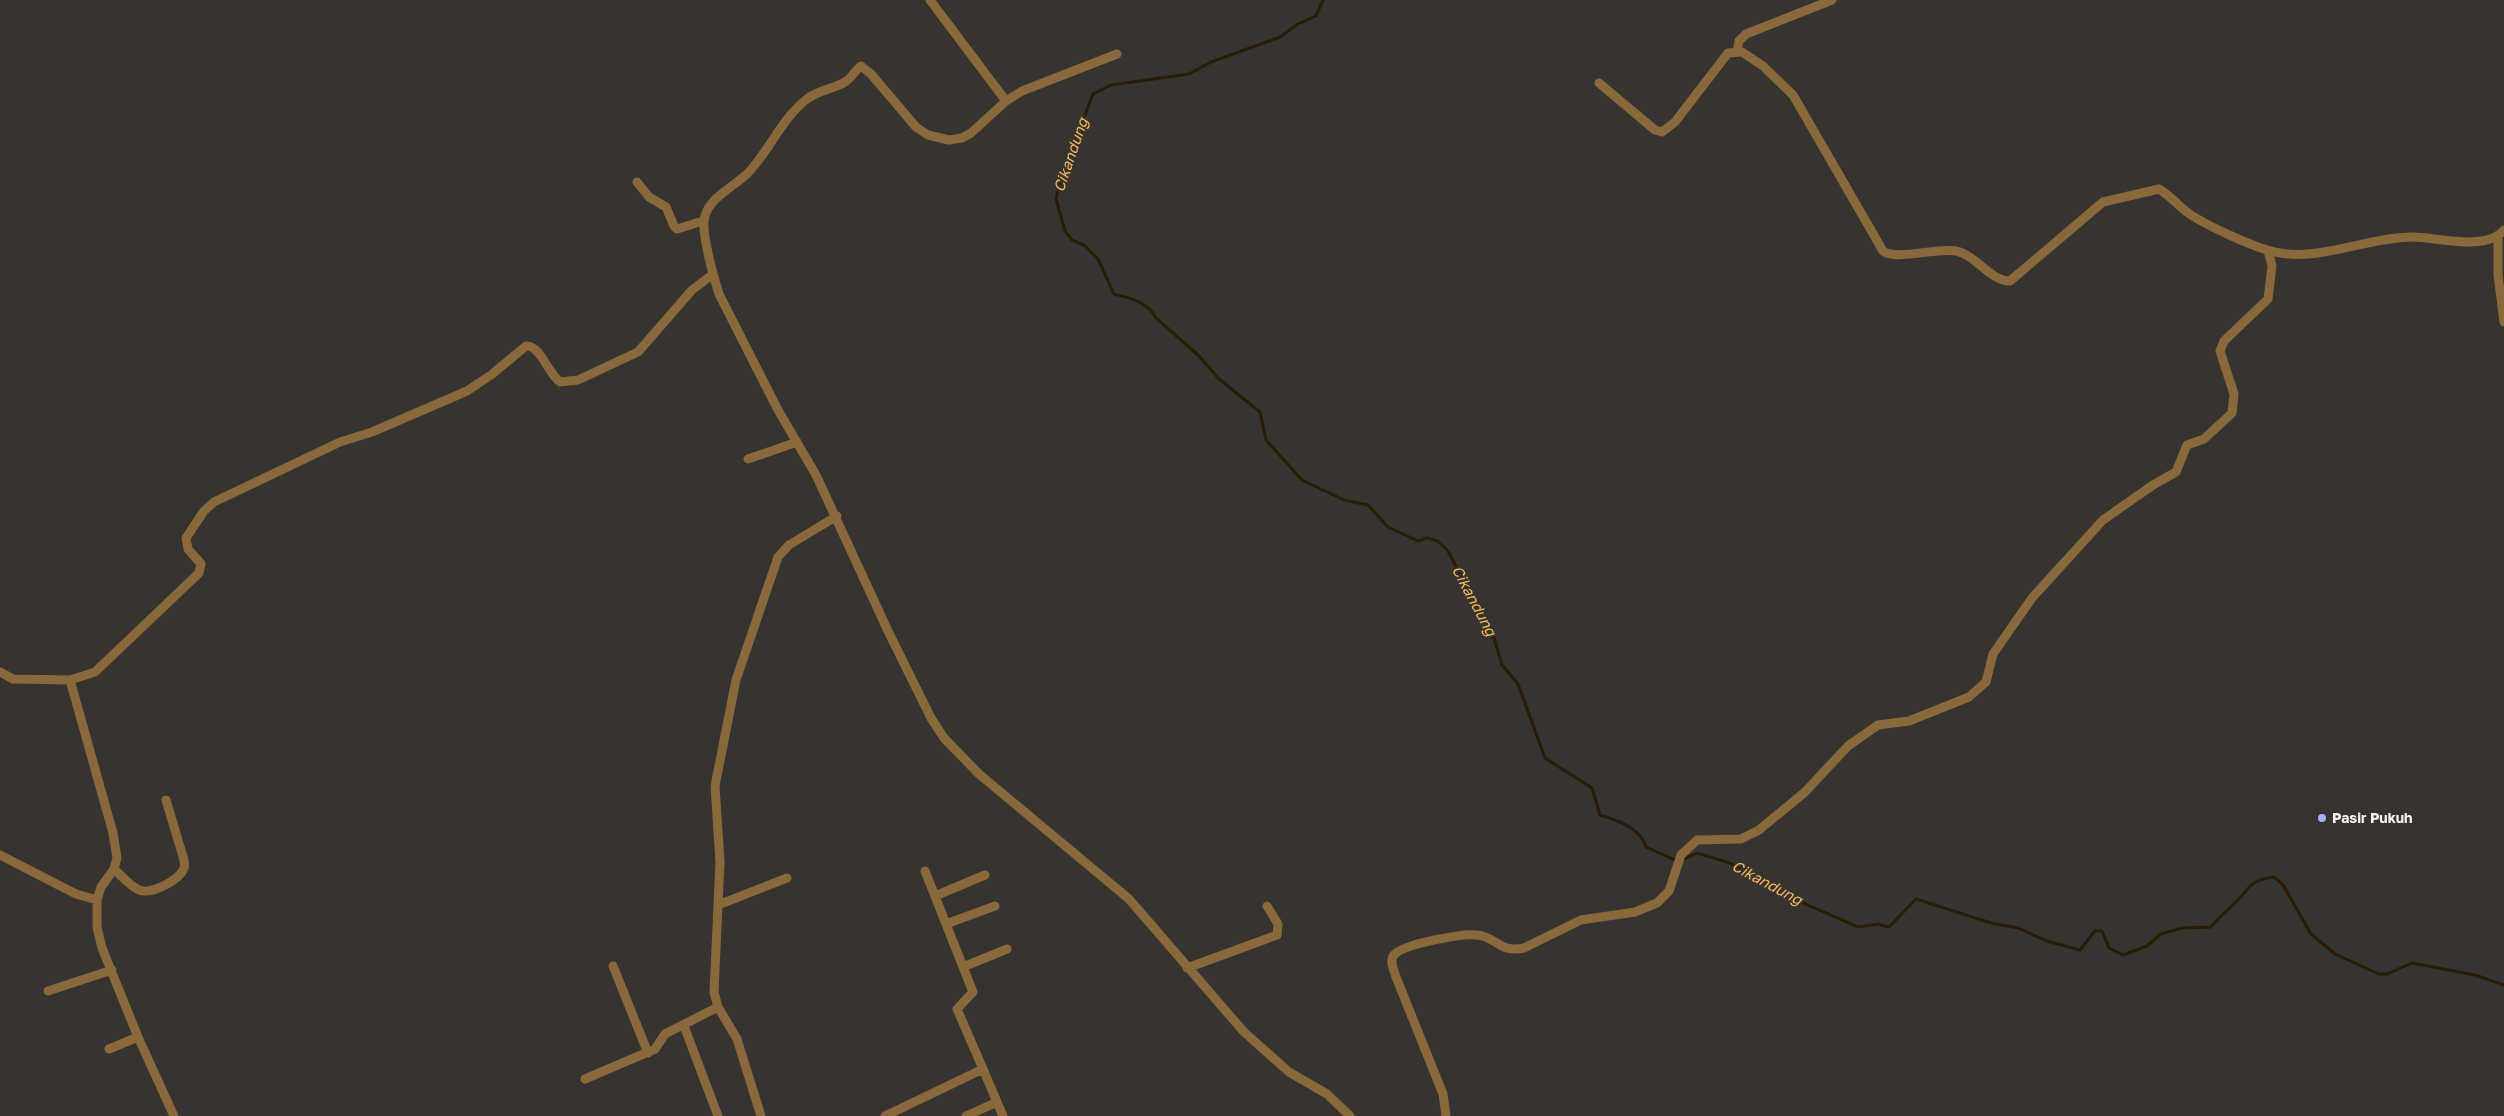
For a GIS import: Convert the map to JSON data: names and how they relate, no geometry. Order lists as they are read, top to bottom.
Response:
{
  "water": ["Cikandung"],
  "places": ["Pasir Pukuh"]
}
